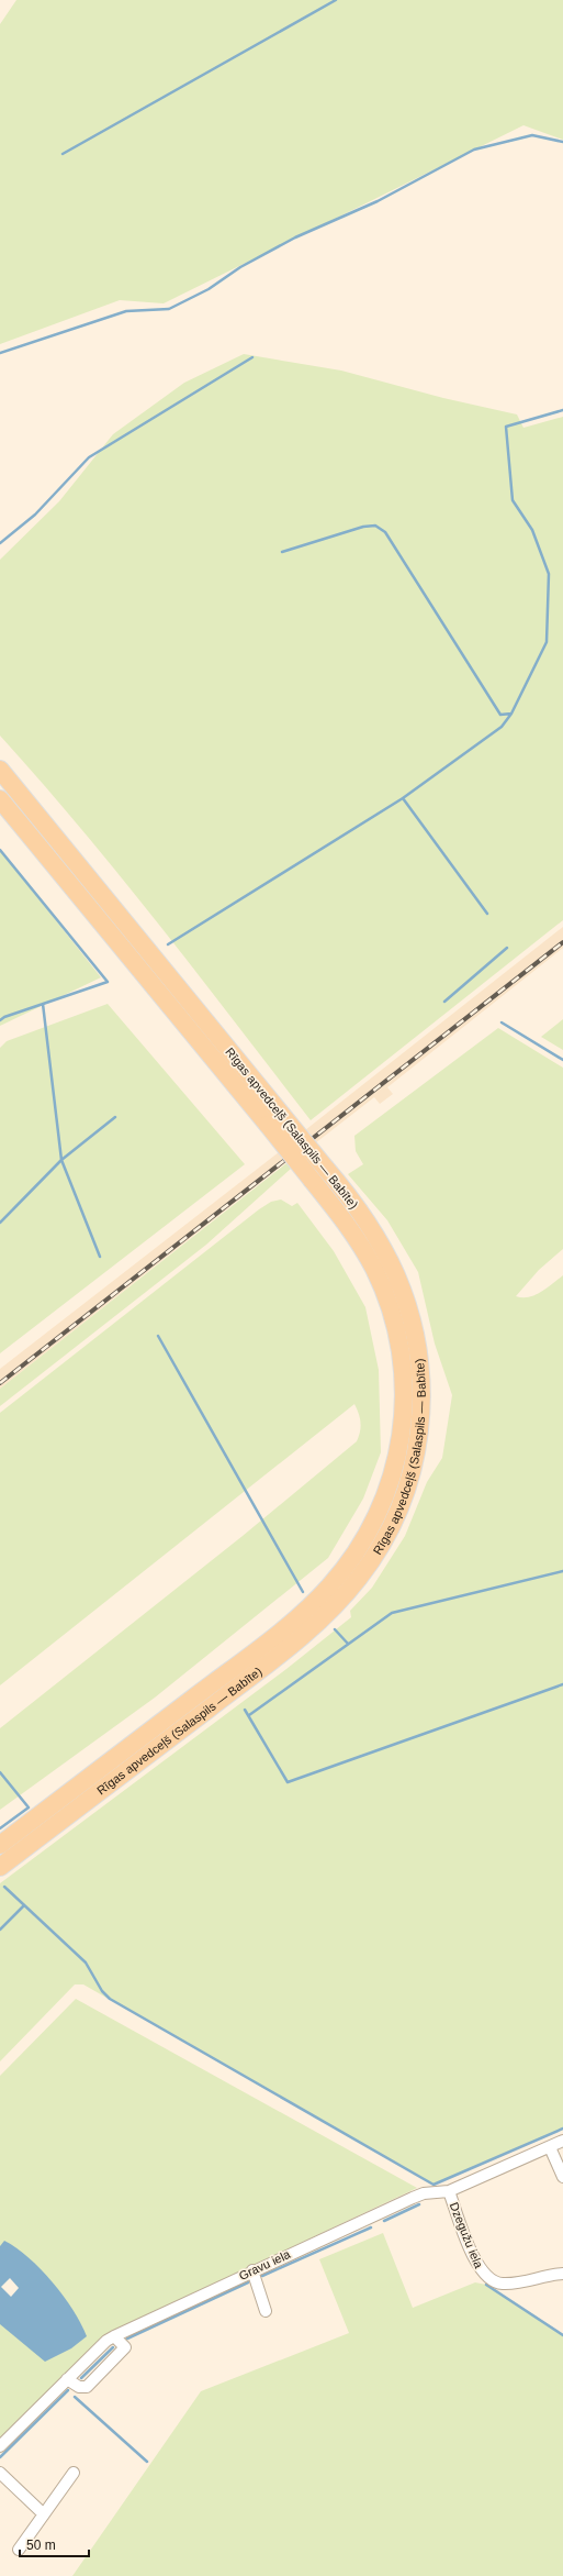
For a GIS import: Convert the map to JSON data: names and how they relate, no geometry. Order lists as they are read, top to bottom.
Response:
{
  "streets": {
    "highway": ["Rīgas apvedceļš (Salaspils — Babīte)"],
    "street": ["Dzegužu iela", "Gravu iela"]
  },
  "crossings": [
    ["Dzegužu iela", "Gravu iela"]
  ],
  "scale_bar": "50 m"
}
